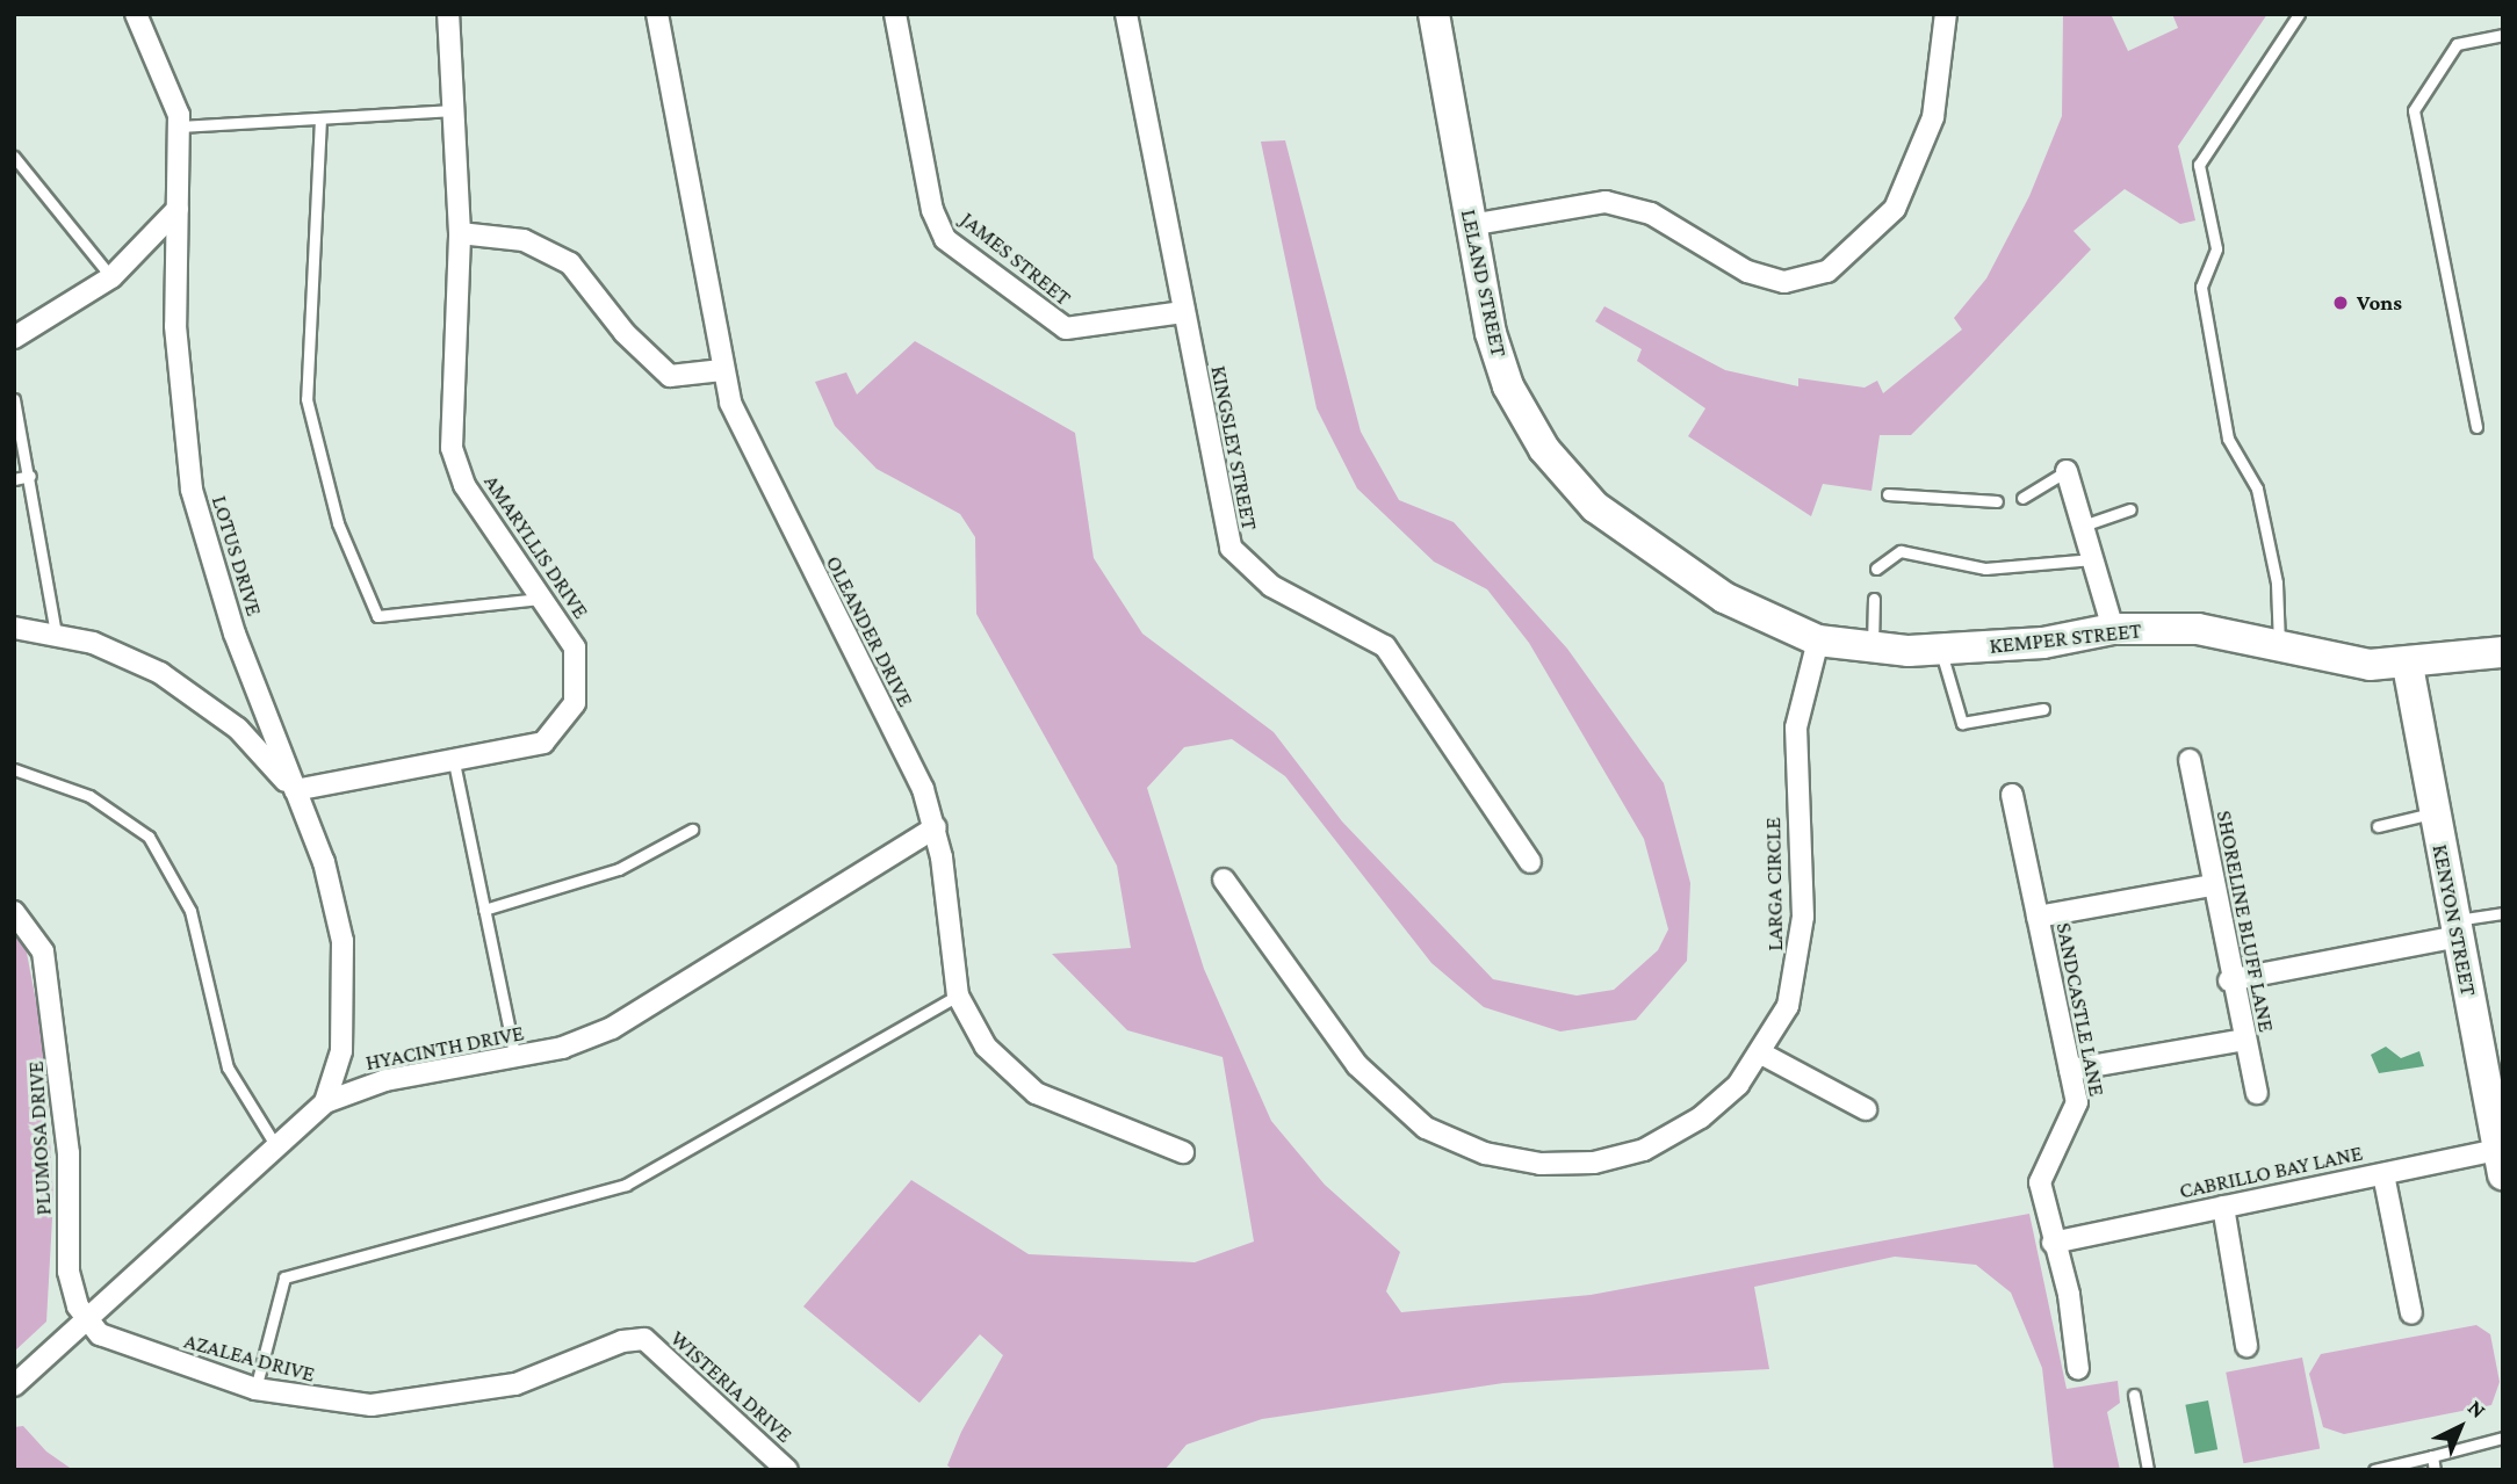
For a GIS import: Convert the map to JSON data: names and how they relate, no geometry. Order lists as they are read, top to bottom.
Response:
{
  "streets": {
    "street": [
      "JAMES STREET",
      "LELAND STREET",
      "KINGSLEY STREET",
      "AMARYLLIS DRIVE",
      "LOTUS DRIVE",
      "OLEANDER DRIVE",
      "KEMPER STREET",
      "LARGA CIRCLE",
      "KENYON STREET",
      "SHORELINE BLUFF LANE",
      "SANDCASTLE LANE",
      "HYACINTH DRIVE",
      "PLUMOSA DRIVE",
      "CABRILLO BAY LANE",
      "AZALEA DRIVE",
      "WISTERIA DRIVE"
    ]
  },
  "crossings": [
    ["JAMES STREET", "KINGSLEY STREET"],
    ["LELAND STREET", "KEMPER STREET"],
    ["LELAND STREET", "LARGA CIRCLE"],
    ["AMARYLLIS DRIVE", "LOTUS DRIVE"],
    ["LOTUS DRIVE", "HYACINTH DRIVE"],
    ["OLEANDER DRIVE", "HYACINTH DRIVE"],
    ["KEMPER STREET", "LARGA CIRCLE"],
    ["KEMPER STREET", "KENYON STREET"],
    ["KENYON STREET", "CABRILLO BAY LANE"],
    ["SANDCASTLE LANE", "CABRILLO BAY LANE"],
    ["HYACINTH DRIVE", "PLUMOSA DRIVE"],
    ["HYACINTH DRIVE", "AZALEA DRIVE"],
    ["PLUMOSA DRIVE", "AZALEA DRIVE"],
    ["AZALEA DRIVE", "WISTERIA DRIVE"]
  ],
  "places": ["Vons"],
  "north": "top right"
}
